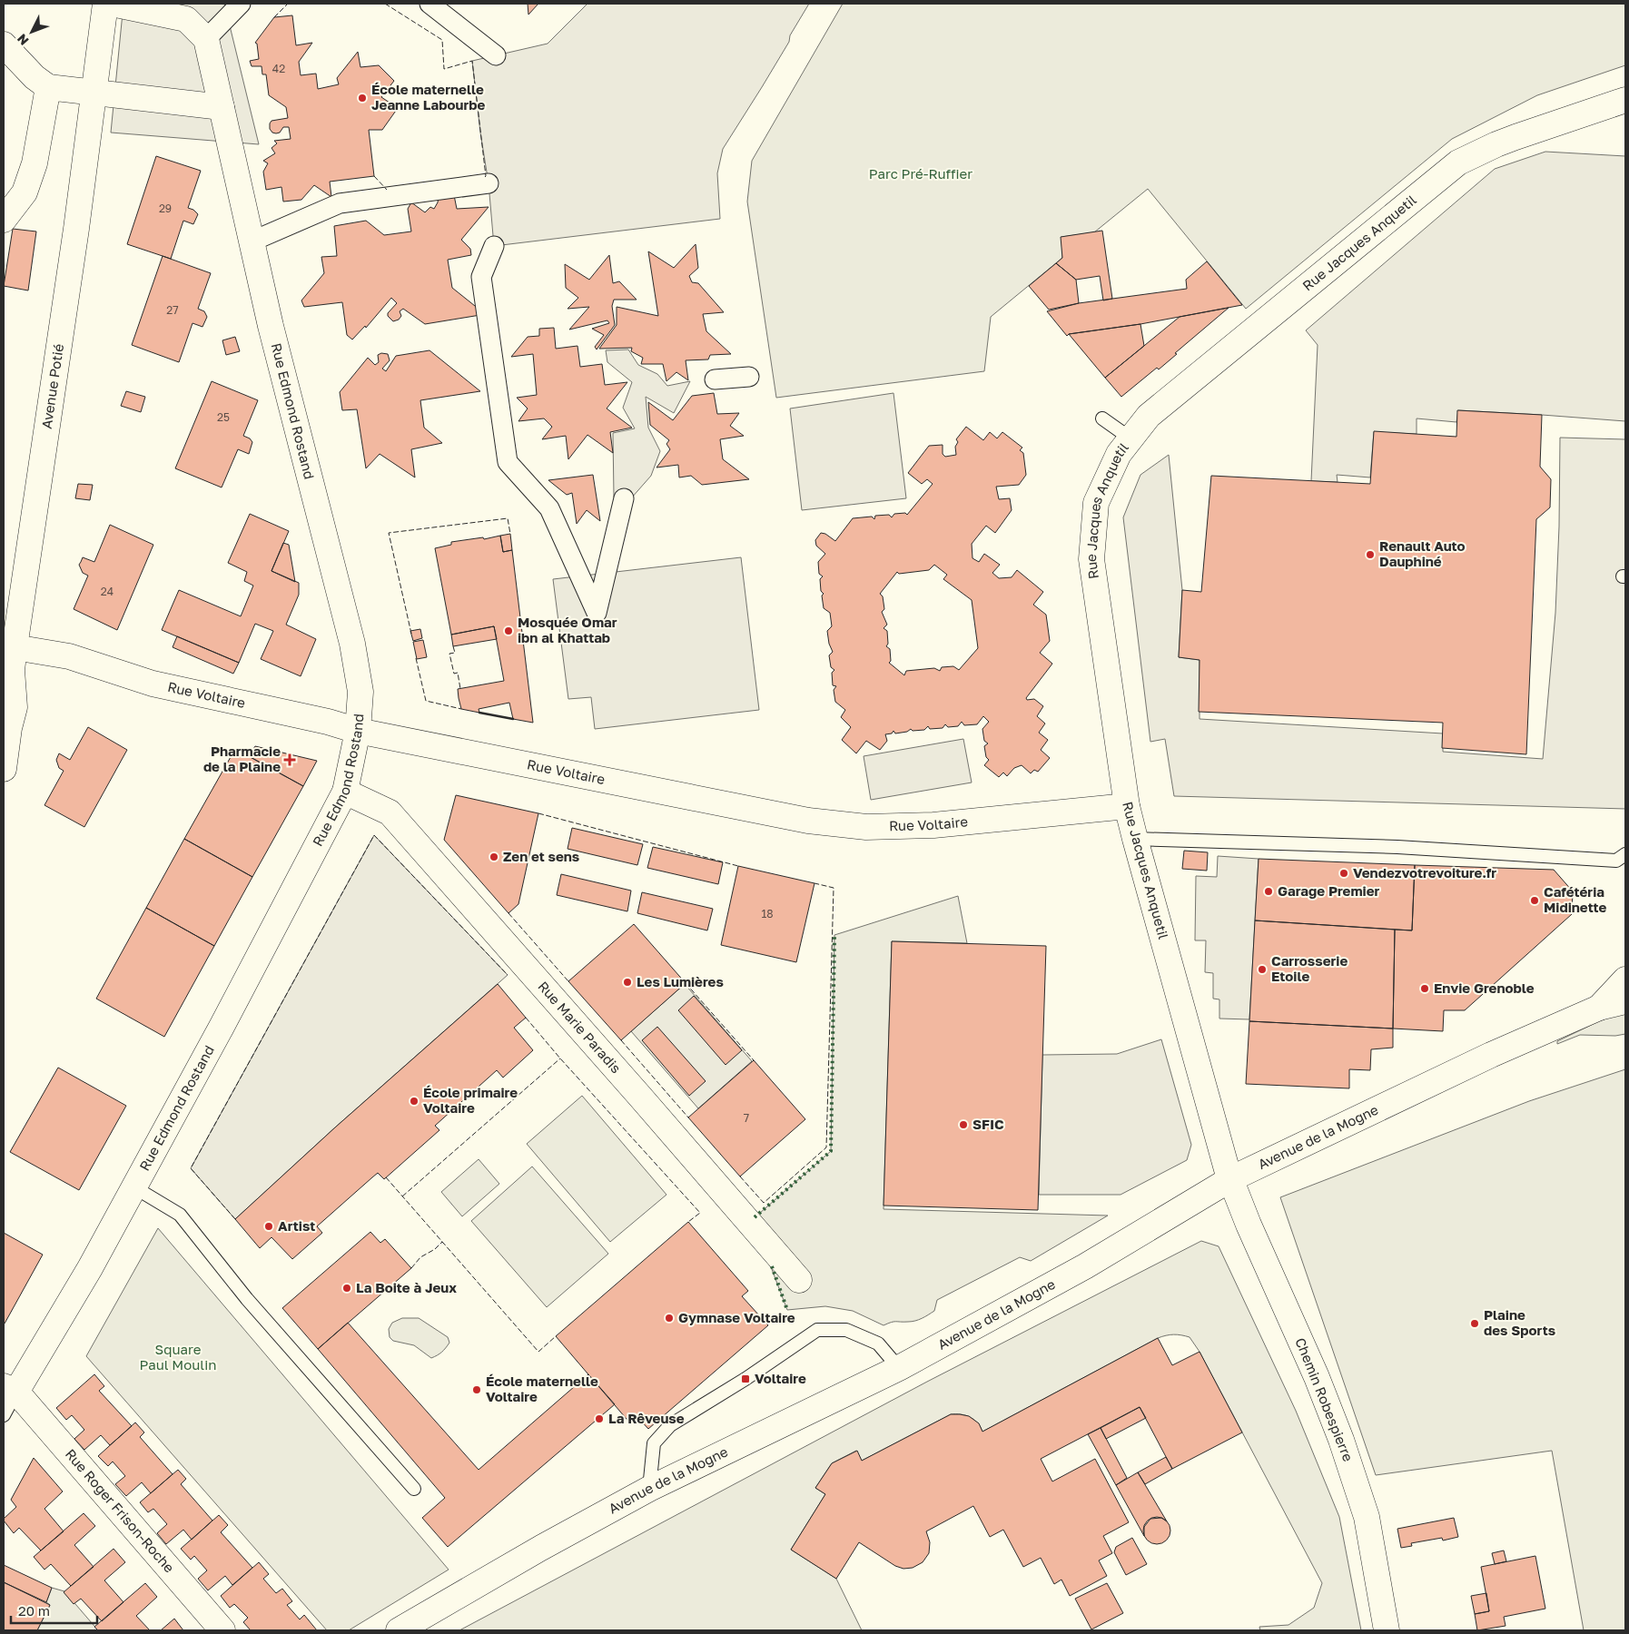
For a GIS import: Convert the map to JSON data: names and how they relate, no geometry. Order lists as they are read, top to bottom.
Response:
{
  "streets": {
    "street": [
      "Rue Jacques Anquetil",
      "Avenue Potié",
      "Rue Edmond Rostand",
      "Rue Voltaire",
      "Rue Marie Paradis",
      "Avenue de la Mogne",
      "Chemin Robespierre",
      "Rue Roger Frison-Roche"
    ]
  },
  "crossings": [
    ["Rue Jacques Anquetil", "Rue Voltaire"],
    ["Rue Jacques Anquetil", "Avenue de la Mogne"],
    ["Rue Jacques Anquetil", "Chemin Robespierre"],
    ["Avenue Potié", "Rue Voltaire"],
    ["Rue Edmond Rostand", "Rue Voltaire"],
    ["Rue Edmond Rostand", "Rue Marie Paradis"],
    ["Rue Edmond Rostand", "Rue Roger Frison-Roche"],
    ["Avenue de la Mogne", "Chemin Robespierre"]
  ],
  "parks": ["Parc Pré-Ruffier", "Square Paul Moulin"],
  "places": {
    "other": [
      "École maternelle Jeanne Labourbe",
      "Renault Auto Dauphiné",
      "Mosquée Omar ibn al Khattab",
      "Zen et sens",
      "Vendezvotrevoiture.fr",
      "Garage Premier",
      "Cafétéria Midinette",
      "Carrosserie Etoile",
      "Les Lumières",
      "Envie Grenoble",
      "École primaire Voltaire",
      "SFIC",
      "Artist",
      "La Boite à Jeux",
      "Gymnase Voltaire",
      "Plaine des Sports",
      "École maternelle Voltaire",
      "La Rêveuse"
    ],
    "health": ["Pharmacie de la Plaine"],
    "transit": ["Voltaire"]
  },
  "house_numbers": [
    "42",
    "29",
    "27",
    "25",
    "24",
    "18",
    "7"
  ],
  "scale_bar": "20 m",
  "north": "bottom left"
}
